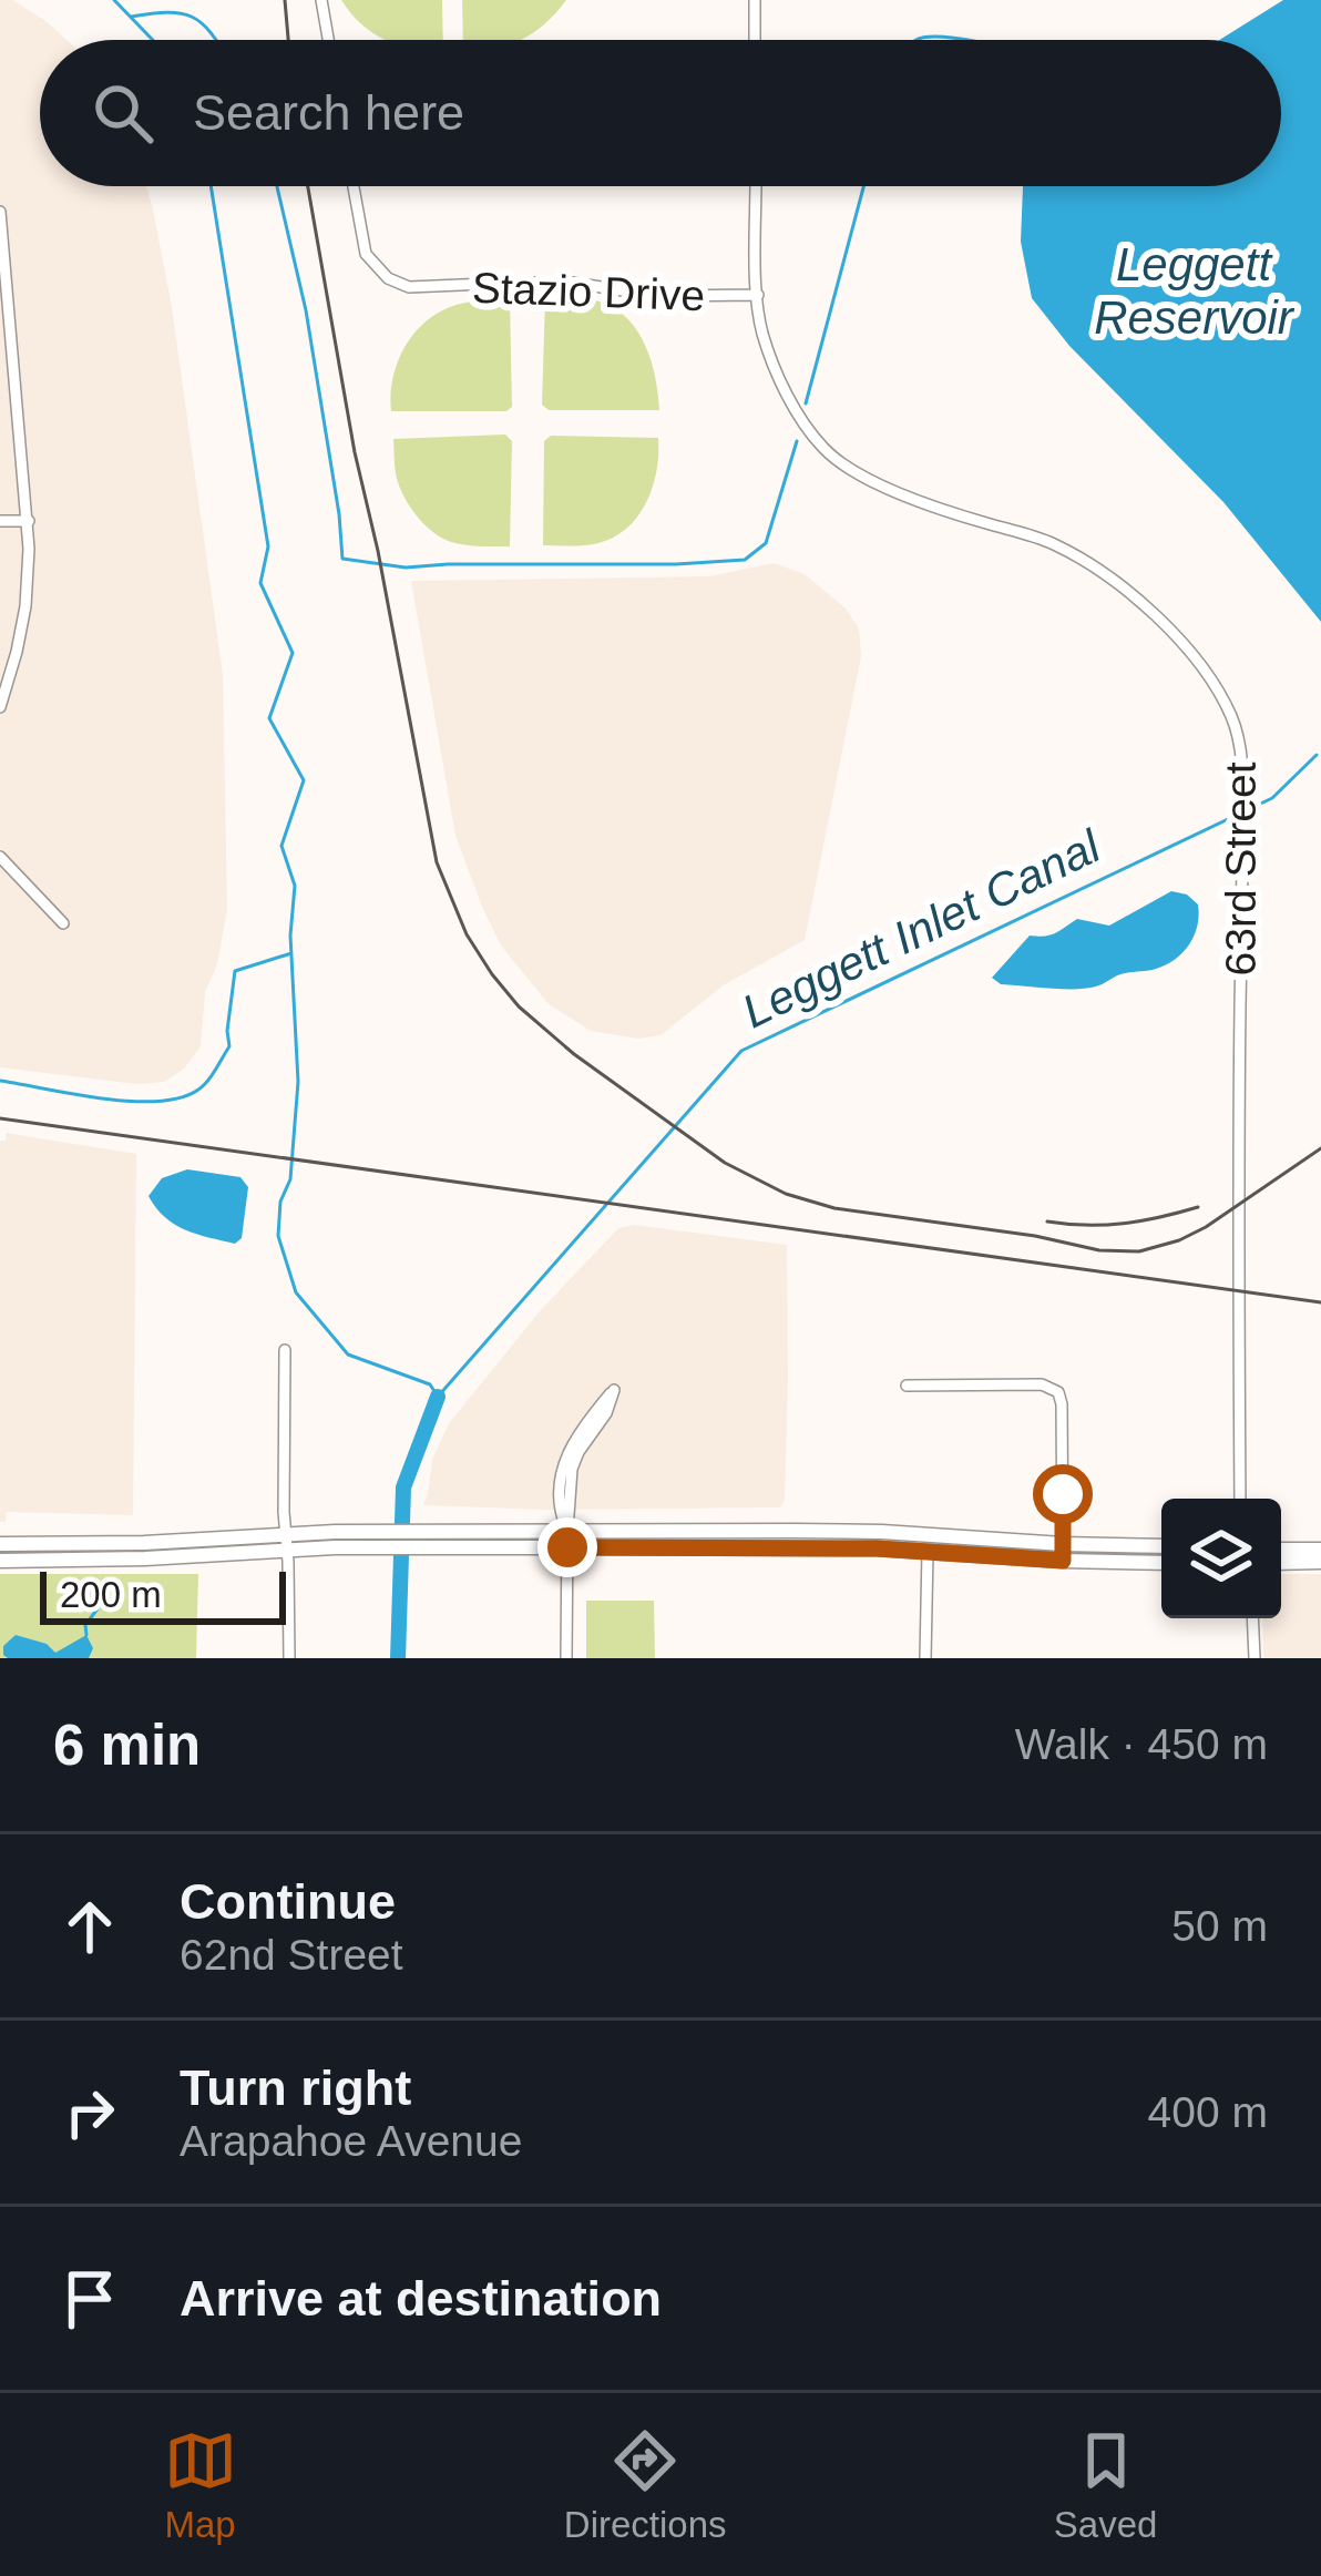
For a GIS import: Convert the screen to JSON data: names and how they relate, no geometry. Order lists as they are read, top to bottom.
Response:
{
  "streets": {
    "street": ["Stazio Drive", "63rd Street"]
  },
  "crossings": [
    ["Stazio Drive", "63rd Street"]
  ],
  "water": ["Leggett Reservoir", "Leggett Inlet Canal"],
  "scale_bar": "200 m",
  "page": {
    "search": "Search here",
    "scale": "200 m",
    "heading": ["6 min", "Walk · 450 m"],
    "list": [
      ["Continue", "62nd Street", "50 m"],
      ["Turn right", "Arapahoe Avenue", "400 m"],
      "Arrive at destination"
    ],
    "nav": ["Map", "Directions", "Saved"]
  }
}
